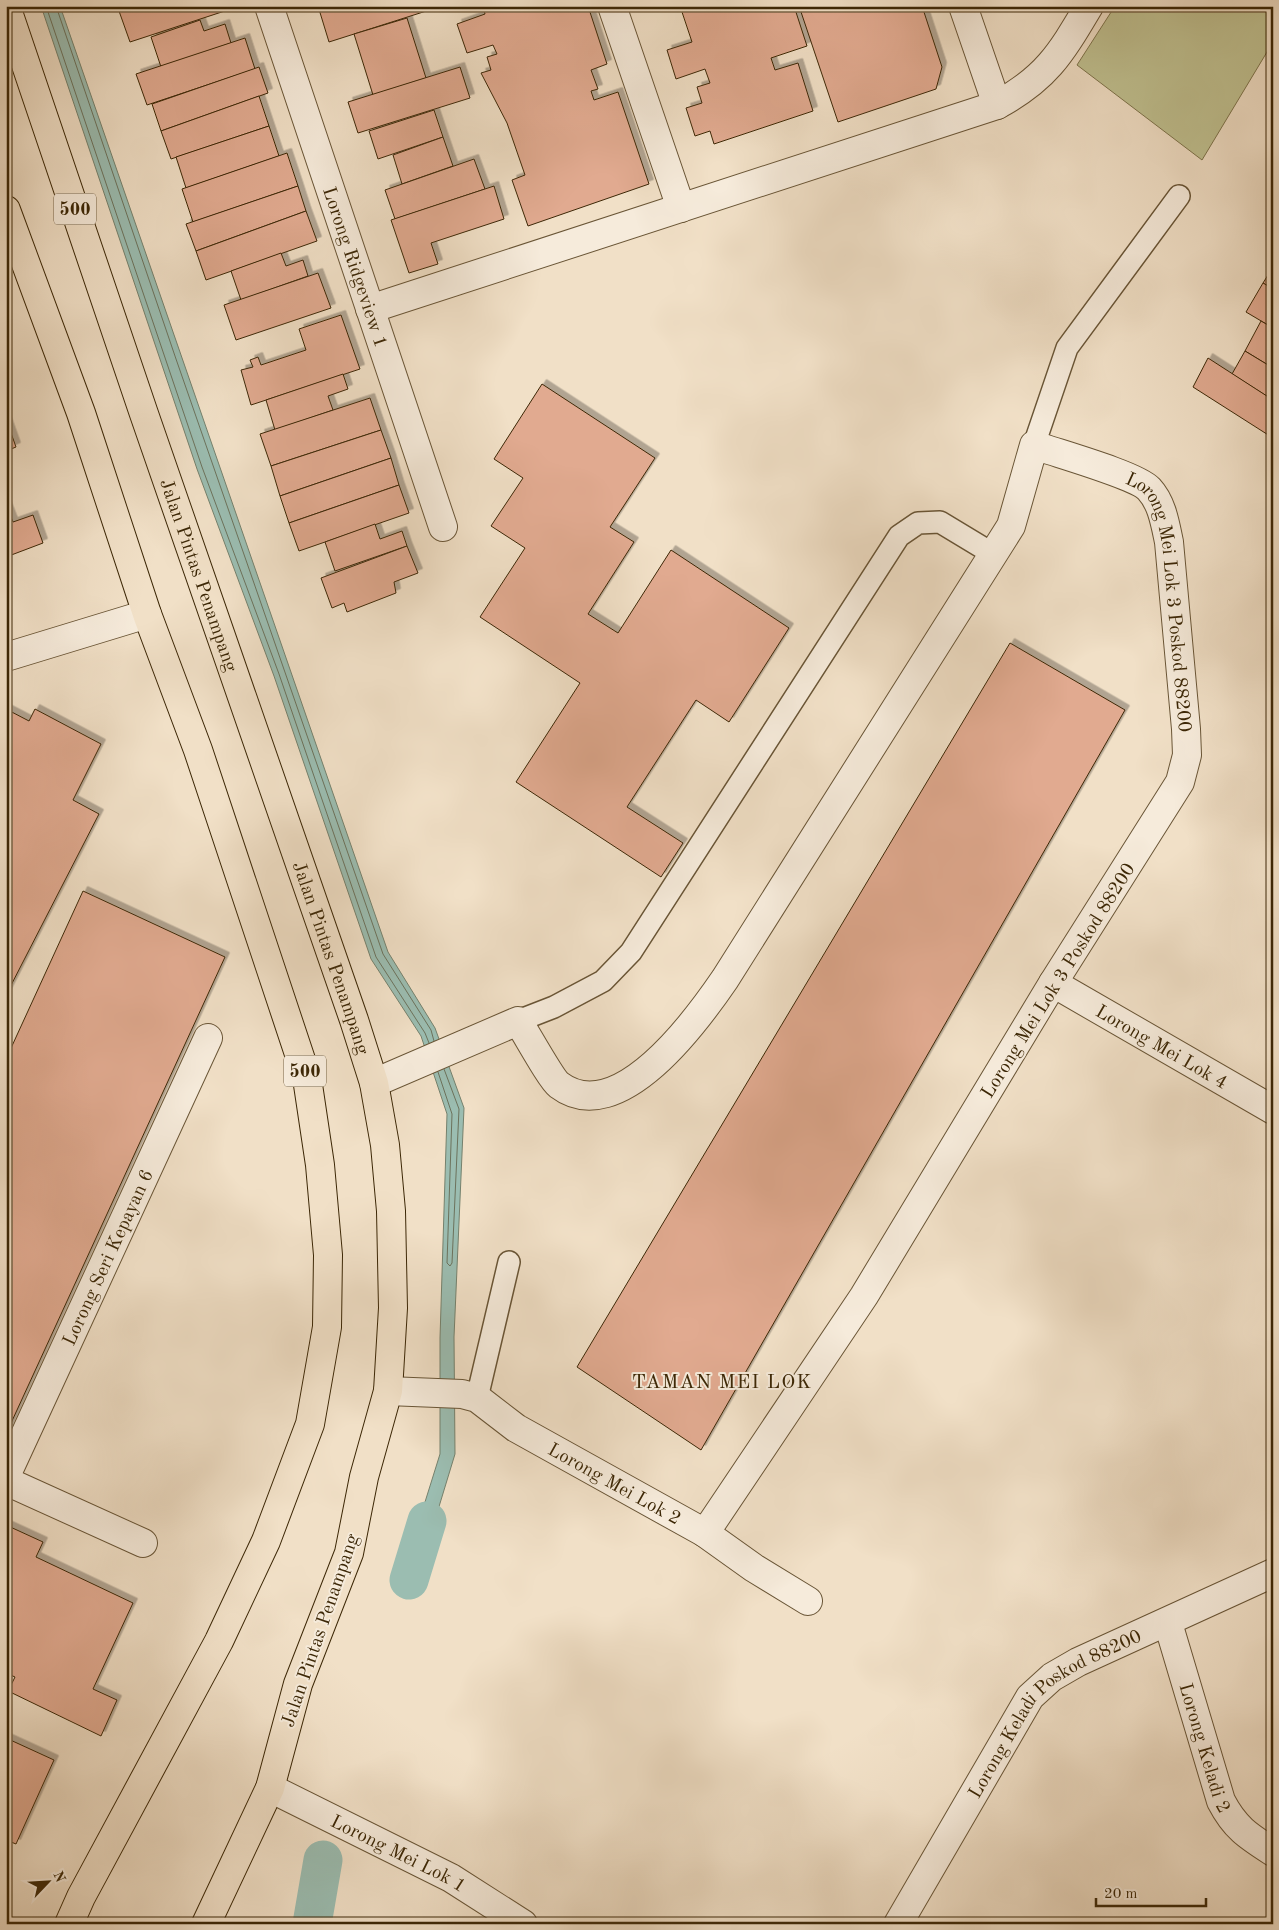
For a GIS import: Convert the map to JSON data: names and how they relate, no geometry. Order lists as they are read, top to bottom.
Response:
{
  "streets": {
    "main road": ["500", "Jalan Pintas Penampang"],
    "street": [
      "Lorong Ridgeview 1",
      "Lorong Mei Lok 3 Poskod 88200",
      "Lorong Mei Lok 4",
      "Lorong Seri Kepayan 6",
      "Lorong Mei Lok 2",
      "Lorong Keladi Poskod 88200",
      "Lorong Keladi 2",
      "Lorong Mei Lok 1"
    ]
  },
  "crossings": [
    ["Jalan Pintas Penampang", "Lorong Mei Lok 1"],
    ["Lorong Mei Lok 3 Poskod 88200", "Lorong Mei Lok 4"],
    ["Lorong Mei Lok 3 Poskod 88200", "Lorong Mei Lok 2"],
    ["Lorong Keladi Poskod 88200", "Lorong Keladi 2"]
  ],
  "districts": ["TAMAN MEI LOK"],
  "scale_bar": "20 m",
  "north": "top right"
}
